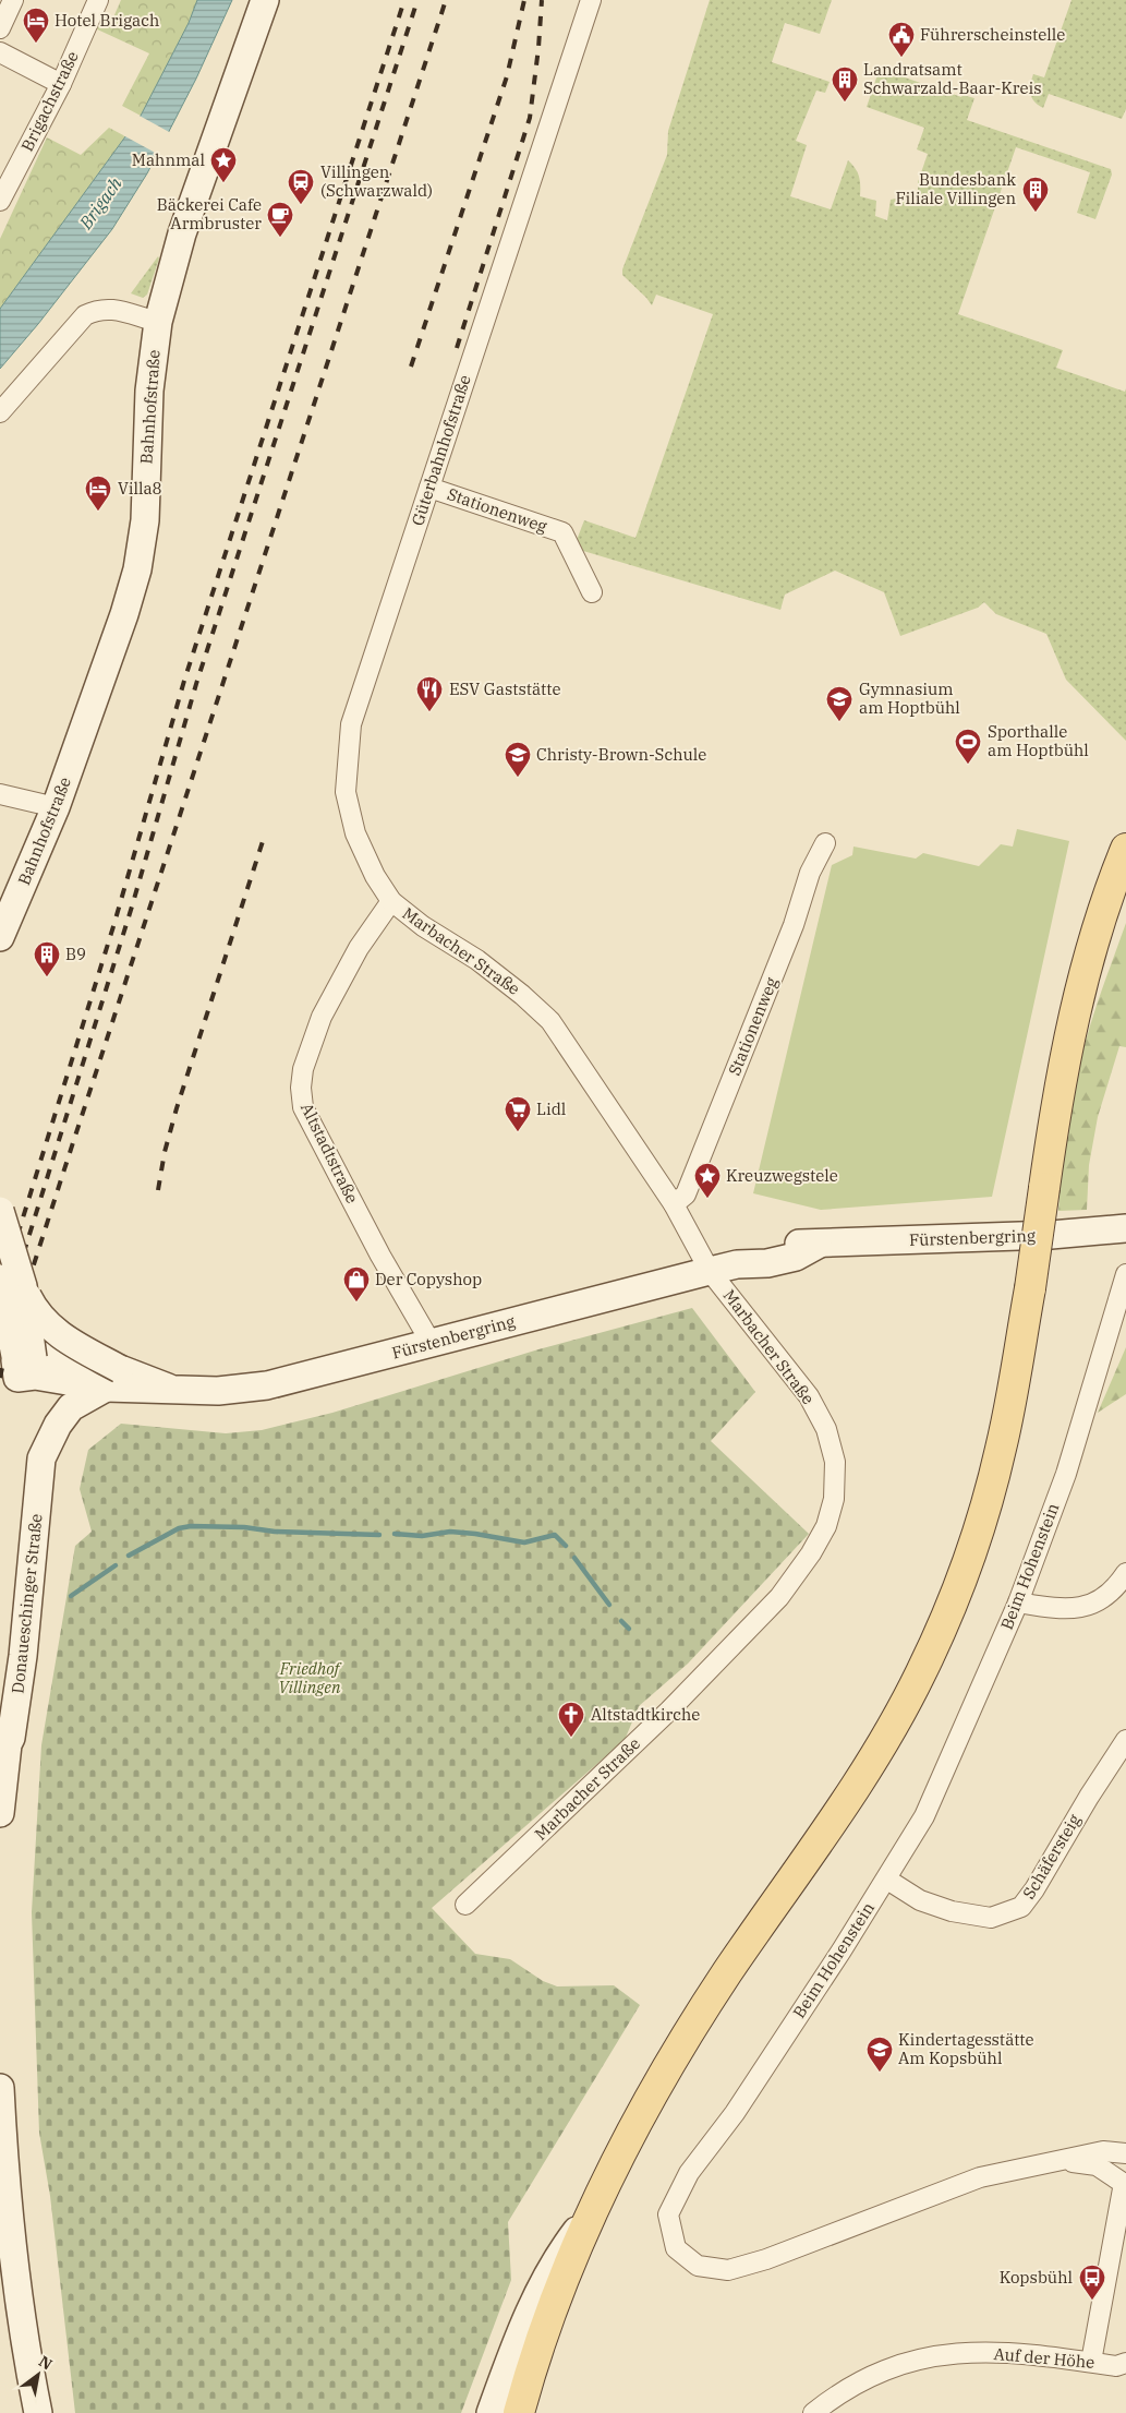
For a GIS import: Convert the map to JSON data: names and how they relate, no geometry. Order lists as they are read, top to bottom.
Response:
{
  "streets": {
    "street": [
      "Brigachstraße",
      "Bahnhofstraße",
      "Güterbahnhofstraße",
      "Stationenweg",
      "Marbacher Straße",
      "Altstadtstraße",
      "Fürstenbergring",
      "Beim Hohenstein",
      "Donaueschinger Straße",
      "Schäfersteig",
      "Auf der Höhe"
    ]
  },
  "crossings": [
    ["Güterbahnhofstraße", "Stationenweg"],
    ["Güterbahnhofstraße", "Marbacher Straße"],
    ["Güterbahnhofstraße", "Altstadtstraße"],
    ["Stationenweg", "Marbacher Straße"],
    ["Marbacher Straße", "Altstadtstraße"],
    ["Marbacher Straße", "Fürstenbergring"],
    ["Altstadtstraße", "Fürstenbergring"],
    ["Fürstenbergring", "Donaueschinger Straße"],
    ["Beim Hohenstein", "Schäfersteig"]
  ],
  "water": ["Brigach"],
  "parks": ["Friedhof Villingen"],
  "places": {
    "hotel": ["Hotel Brigach", "Villa8"],
    "public building": ["Führerscheinstelle"],
    "building": ["Landratsamt Schwarzald-Baar-Kreis", "Bundesbank Filiale Villingen", "B9"],
    "place": ["Mahnmal", "Kreuzwegstele"],
    "station": ["Villingen (Schwarzwald)"],
    "cafe": ["Bäckerei Cafe Armbruster"],
    "restaurant": ["ESV Gaststätte"],
    "school or university": ["Gymnasium am Hoptbühl", "Christy-Brown-Schule", "Kindertagesstätte Am Kopsbühl"],
    "sports": ["Sporthalle am Hoptbühl"],
    "supermarket": ["Lidl"],
    "shop": ["Der Copyshop"],
    "church": ["Altstadtkirche"],
    "bus stop": ["Kopsbühl"]
  },
  "north": "top right"
}
